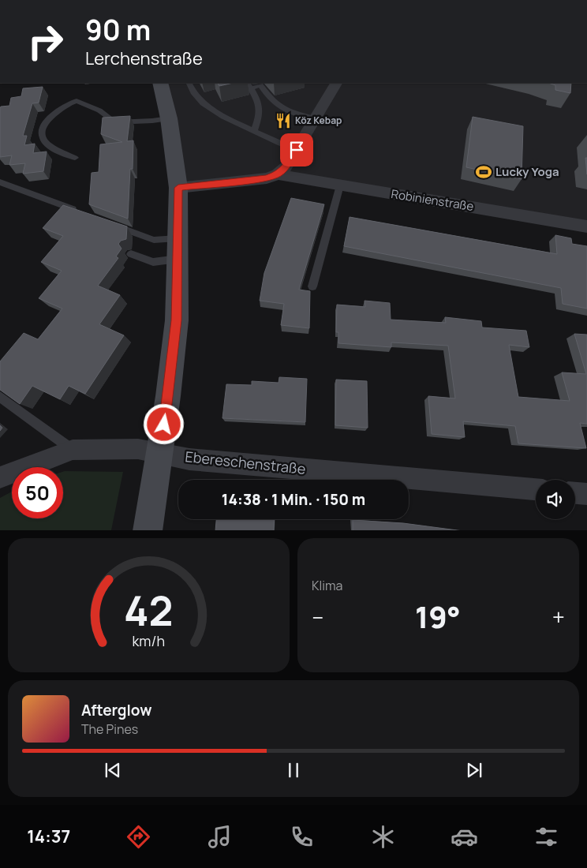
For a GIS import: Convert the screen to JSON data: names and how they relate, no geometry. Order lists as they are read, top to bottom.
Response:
{
  "streets": {
    "street": ["Robinienstraße", "Ebereschenstraße"]
  },
  "places": {
    "restaurant": ["Köz Kebap"],
    "sports": ["Lucky Yoga"]
  },
  "page": {
    "turn": ["90 m", "Lerchenstraße"],
    "limit": "50",
    "trip": "14:38 · 1 Min. · 150 m",
    "tile": "Klima",
    "heat": ["−", "19°", "+"],
    "song": ["Afterglow", "The Pines"],
    "tabs": "14:37",
    "gauge": ["42", "km/h"]
  }
}
